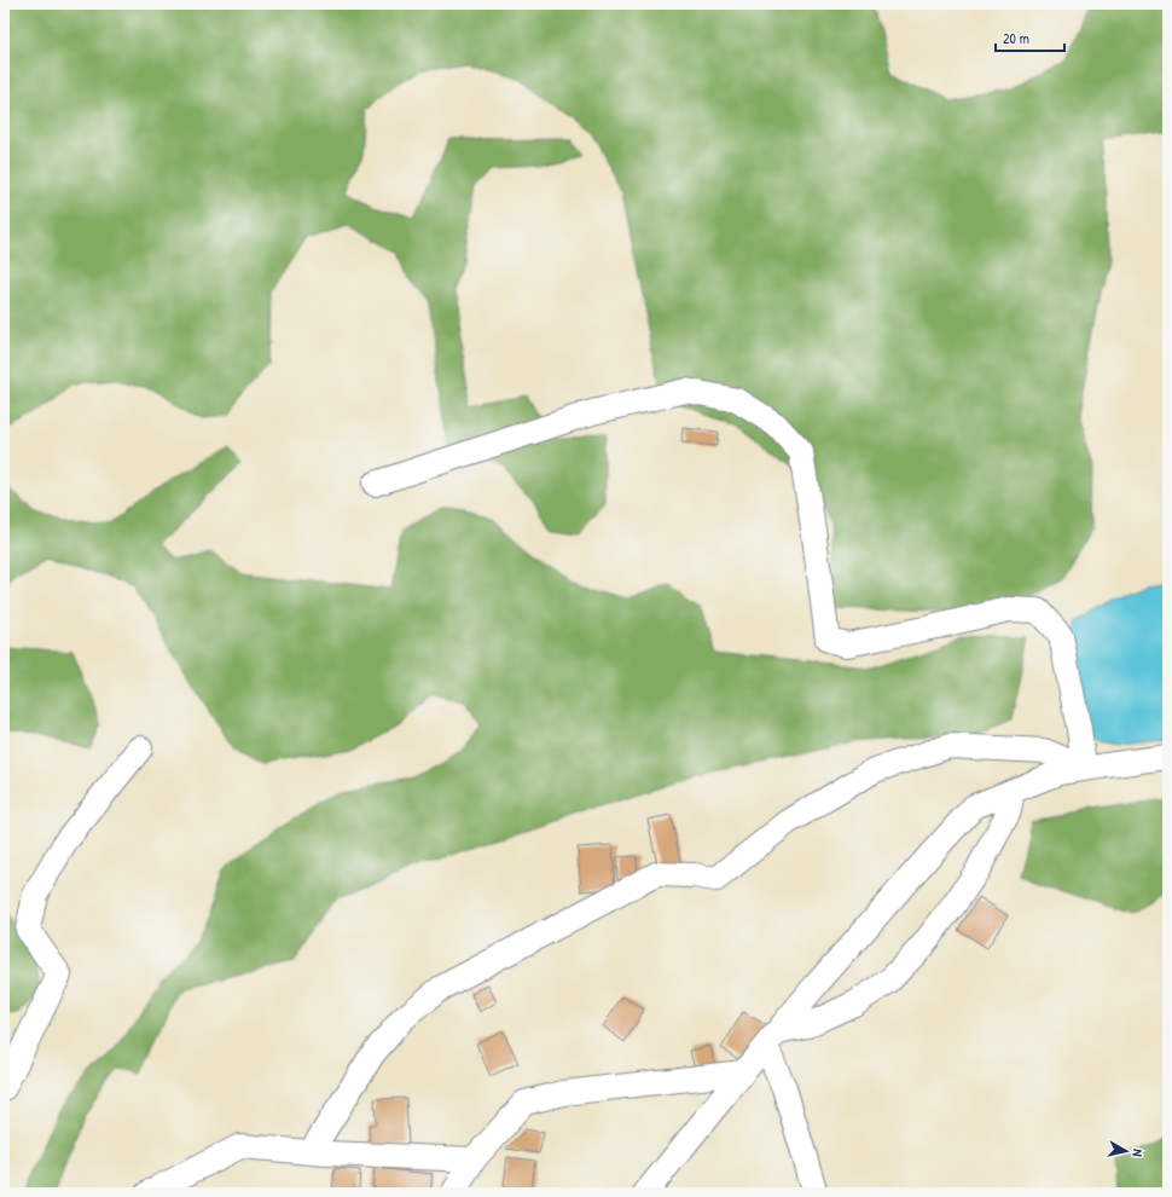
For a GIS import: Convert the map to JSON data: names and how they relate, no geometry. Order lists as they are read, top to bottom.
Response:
{
  "scale_bar": "20 m",
  "north": "right"
}
